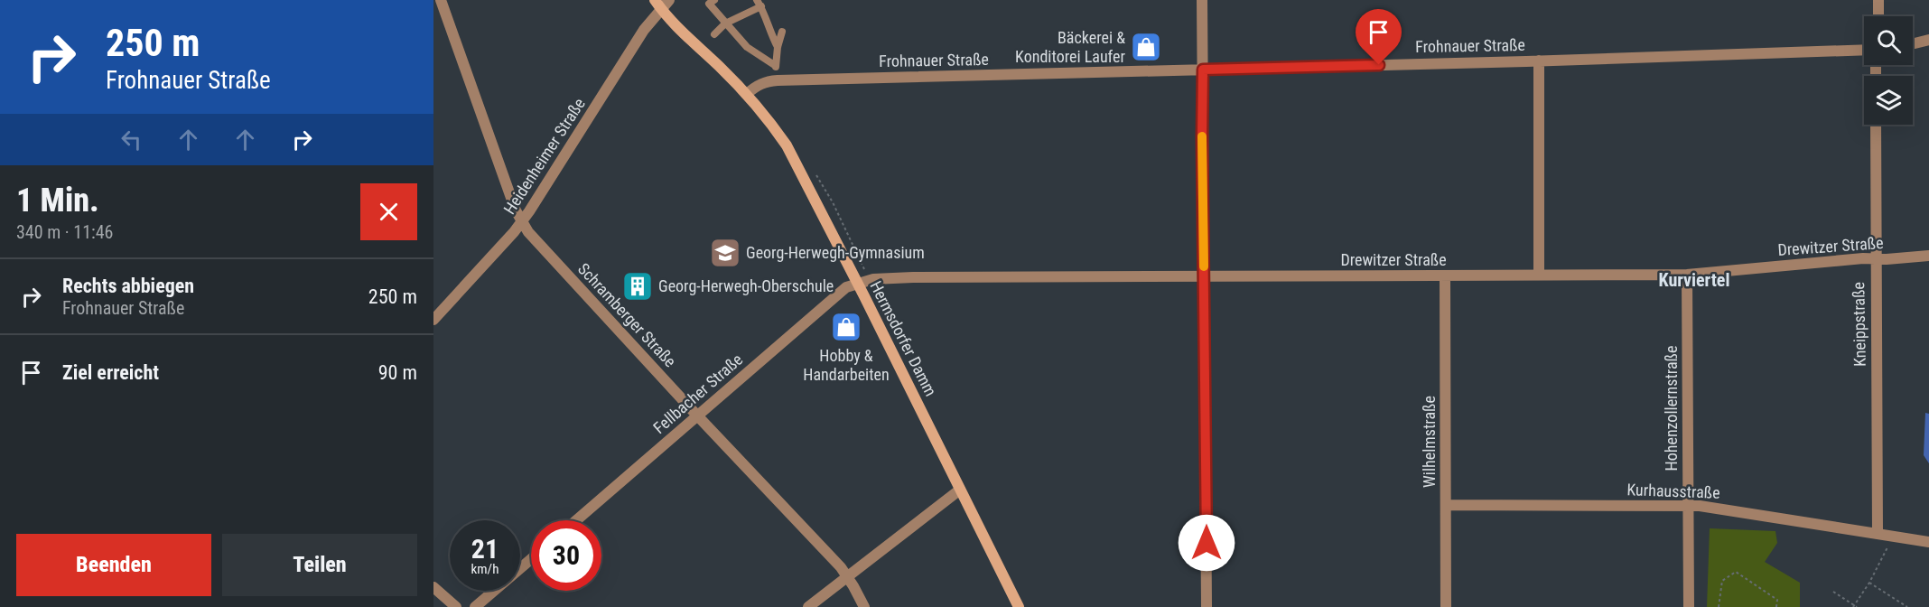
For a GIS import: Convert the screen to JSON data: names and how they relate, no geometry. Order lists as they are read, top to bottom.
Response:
{
  "streets": {
    "main road": ["Hermsdorfer Damm"],
    "street": [
      "Frohnauer Straße",
      "Heidenheimer Straße",
      "Drewitzer Straße",
      "Schramberger Straße",
      "Kneippstraße",
      "Fellbacher Straße",
      "Hohenzollernstraße",
      "Wilhelmstraße",
      "Kurhausstraße"
    ]
  },
  "crossings": [
    ["Frohnauer Straße", "Hermsdorfer Damm"],
    ["Heidenheimer Straße", "Schramberger Straße"],
    ["Heidenheimer Straße", "Hermsdorfer Damm"],
    ["Drewitzer Straße", "Kneippstraße"],
    ["Drewitzer Straße", "Hermsdorfer Damm"],
    ["Drewitzer Straße", "Fellbacher Straße"],
    ["Drewitzer Straße", "Hohenzollernstraße"],
    ["Drewitzer Straße", "Wilhelmstraße"],
    ["Schramberger Straße", "Fellbacher Straße"],
    ["Kneippstraße", "Kurhausstraße"],
    ["Hermsdorfer Damm", "Fellbacher Straße"],
    ["Hohenzollernstraße", "Kurhausstraße"],
    ["Wilhelmstraße", "Kurhausstraße"]
  ],
  "districts": ["Kurviertel"],
  "places": {
    "shop": ["Bäckerei & Konditorei Laufer", "Hobby & Handarbeiten"],
    "school or university": ["Georg-Herwegh-Gymnasium"],
    "building": ["Georg-Herwegh-Oberschule"]
  },
  "page": {
    "turn": ["250 m", "Frohnauer Straße"],
    "heading": ["1 Min.", "340 m · 11:46"],
    "list": [
      {
        "name": "Rechts abbiegen",
        "note": "Frohnauer Straße",
        "value": "250 m"
      },
      {
        "name": "Ziel erreicht",
        "value": "90 m"
      }
    ],
    "speed": "21 km/h",
    "limit": "30",
    "buttons": ["Beenden", "Teilen"]
  }
}
